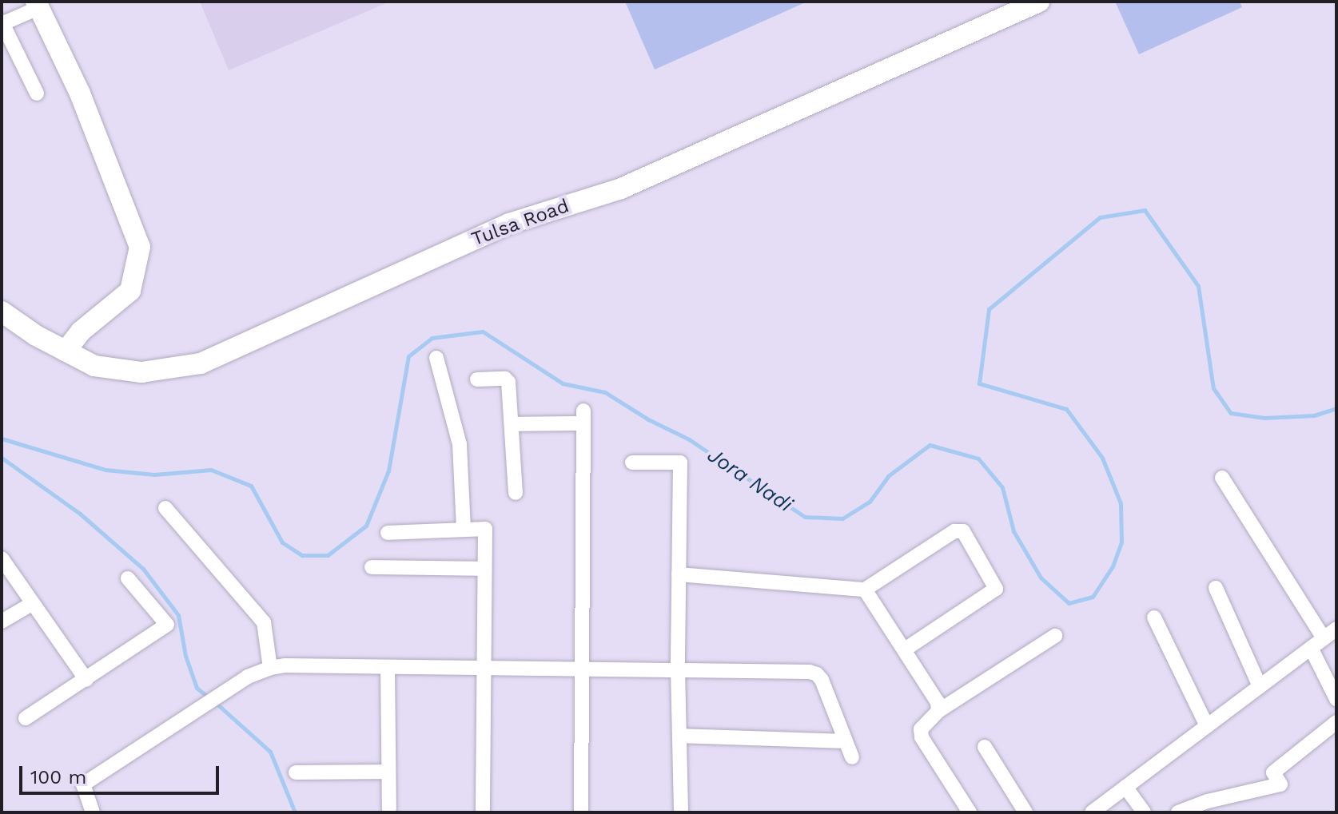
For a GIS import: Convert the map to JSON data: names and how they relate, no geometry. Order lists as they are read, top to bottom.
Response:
{
  "streets": {
    "street": ["Tulsa Road"]
  },
  "water": ["Jora Nadi"],
  "scale_bar": "100 m"
}
